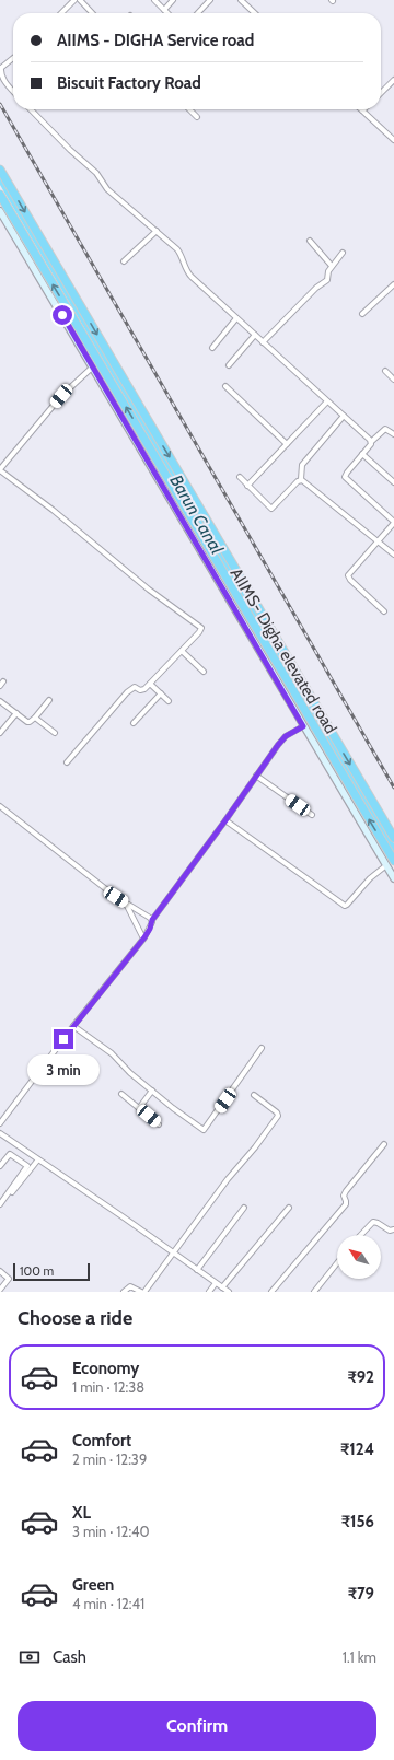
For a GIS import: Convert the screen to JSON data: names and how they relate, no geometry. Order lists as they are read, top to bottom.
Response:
{
  "streets": {
    "highway": ["AIIMS- Digha elevated road"]
  },
  "water": ["Barun Canal"],
  "scale_bar": "100 m",
  "north": "top left",
  "page": {
    "banner": ["AIIMS - DIGHA Service road", "Biscuit Factory Road"],
    "bubble": "3 min",
    "scale": "100 m",
    "heading": "Choose a ride",
    "list": [
      {
        "name": "Economy",
        "note": "1 min · 12:38",
        "value": "₹92"
      },
      {
        "name": "Comfort",
        "note": "2 min · 12:39",
        "value": "₹124"
      },
      {
        "name": "XL",
        "note": "3 min · 12:40",
        "value": "₹156"
      },
      {
        "name": "Green",
        "note": "4 min · 12:41",
        "value": "₹79"
      }
    ],
    "pay": ["Cash", "1.1 km"],
    "buttons": "Confirm"
  }
}
